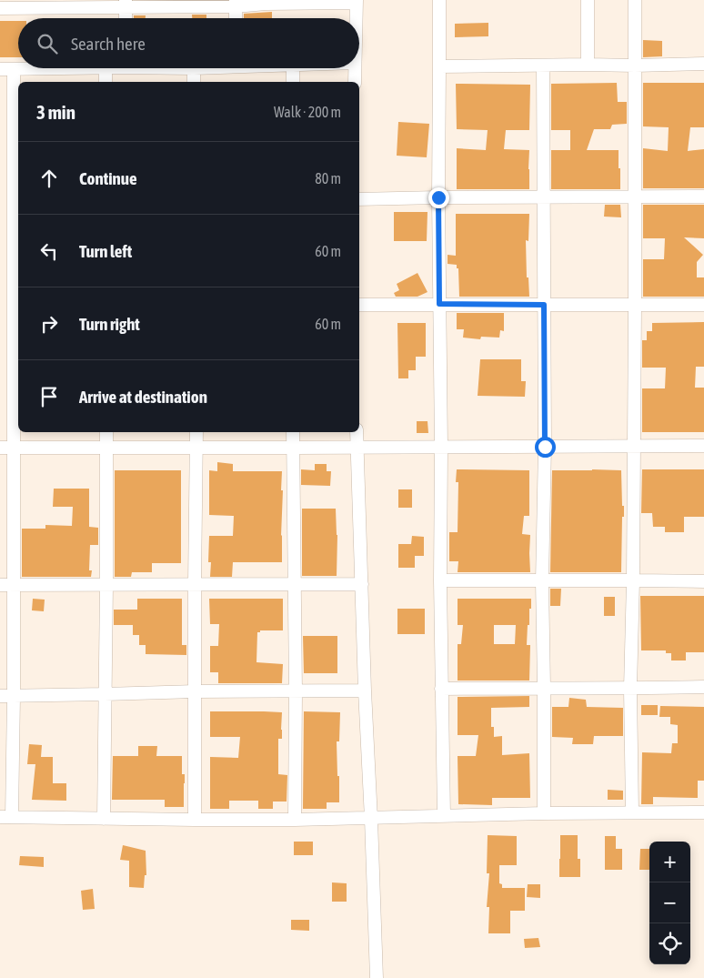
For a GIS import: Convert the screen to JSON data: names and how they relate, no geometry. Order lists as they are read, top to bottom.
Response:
{
  "page": {
    "search": "Search here",
    "heading": ["3 min", "Walk · 200 m"],
    "list": [
      ["Continue", "80 m"],
      ["Turn left", "60 m"],
      ["Turn right", "60 m"],
      "Arrive at destination"
    ],
    "map_buttons": ["+", "−"]
  }
}
